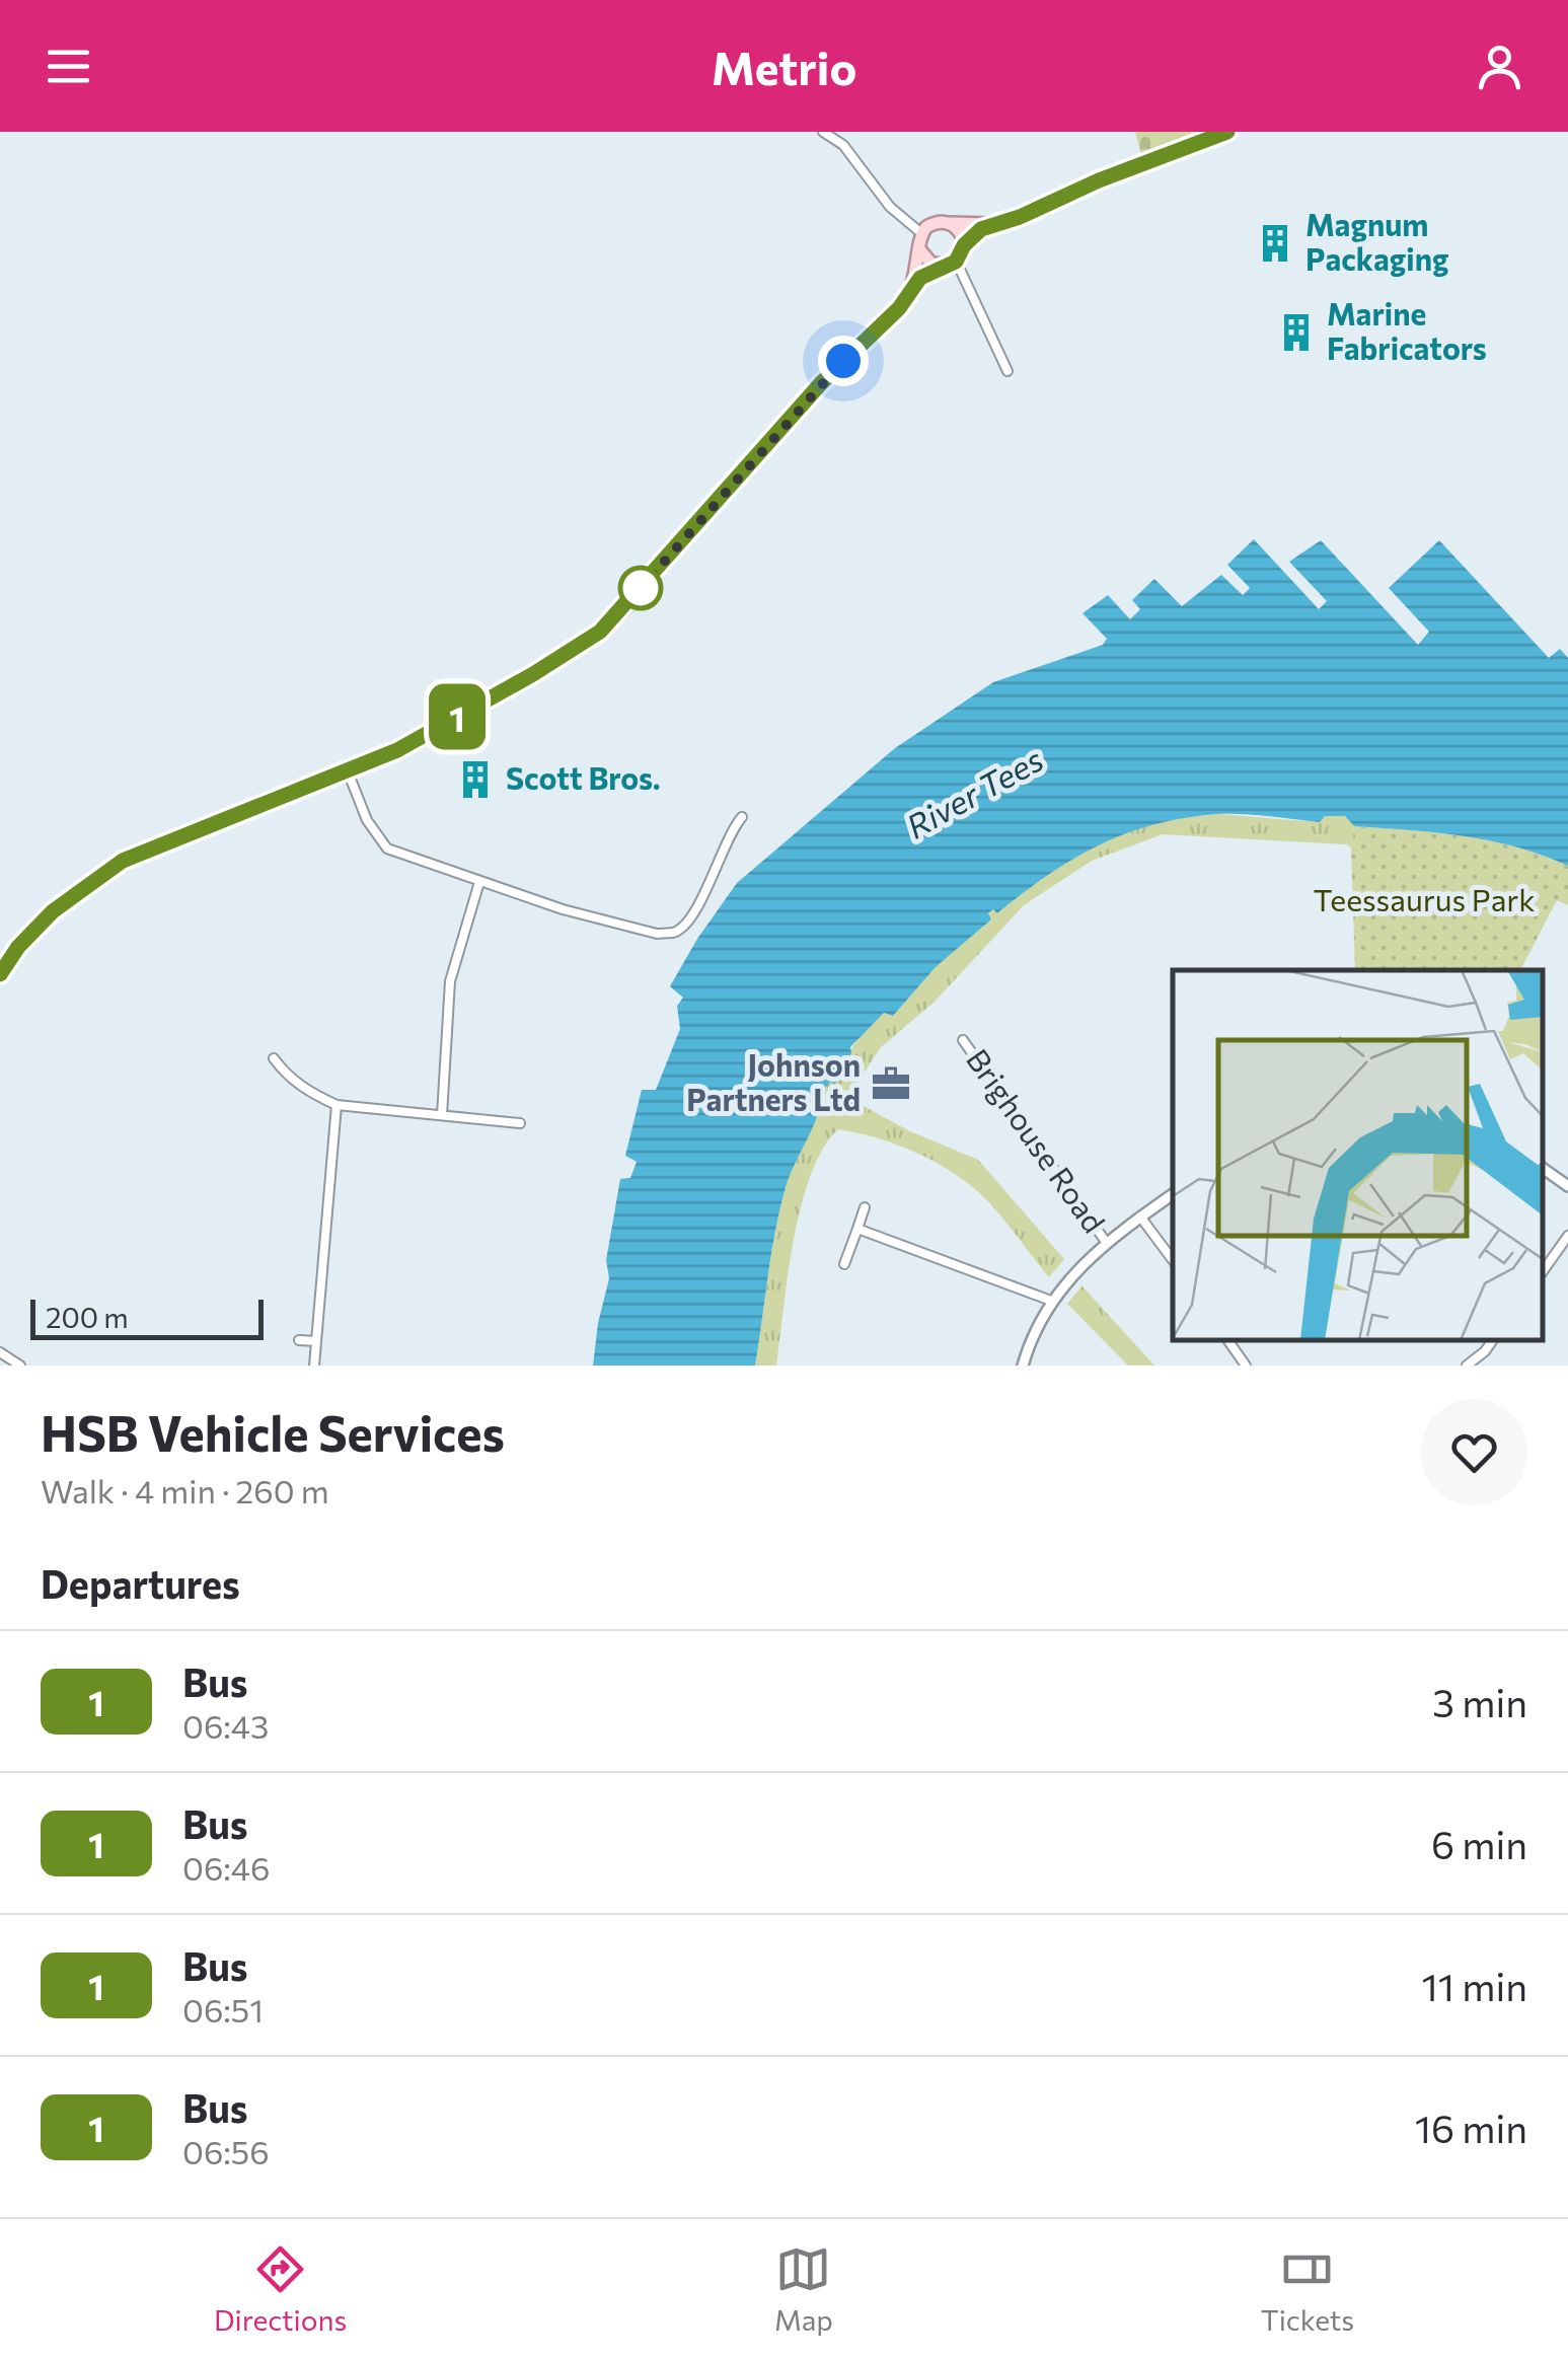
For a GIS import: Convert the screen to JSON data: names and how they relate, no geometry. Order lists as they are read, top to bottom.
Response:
{
  "streets": {
    "street": ["Brighouse Road"]
  },
  "water": ["River Tees"],
  "parks": ["Teessaurus Park"],
  "places": {
    "building": ["Magnum Packaging", "Marine Fabricators", "Scott Bros."],
    "office": ["Johnson Partners Ltd"]
  },
  "lines": ["bus line 1"],
  "scale_bar": "200 m",
  "page": {
    "header": "Metrio",
    "on_map": "1",
    "scale": "200 m",
    "heading": [
      ["HSB Vehicle Services", "Walk · 4 min · 260 m"],
      "Departures"
    ],
    "list": [
      {
        "mark": "1",
        "name": "Bus",
        "note": "06:43",
        "value": "3 min"
      },
      {
        "mark": "1",
        "name": "Bus",
        "note": "06:46",
        "value": "6 min"
      },
      {
        "mark": "1",
        "name": "Bus",
        "note": "06:51",
        "value": "11 min"
      },
      {
        "mark": "1",
        "name": "Bus",
        "note": "06:56",
        "value": "16 min"
      }
    ],
    "tabs": ["Directions", "Map", "Tickets"]
  }
}
